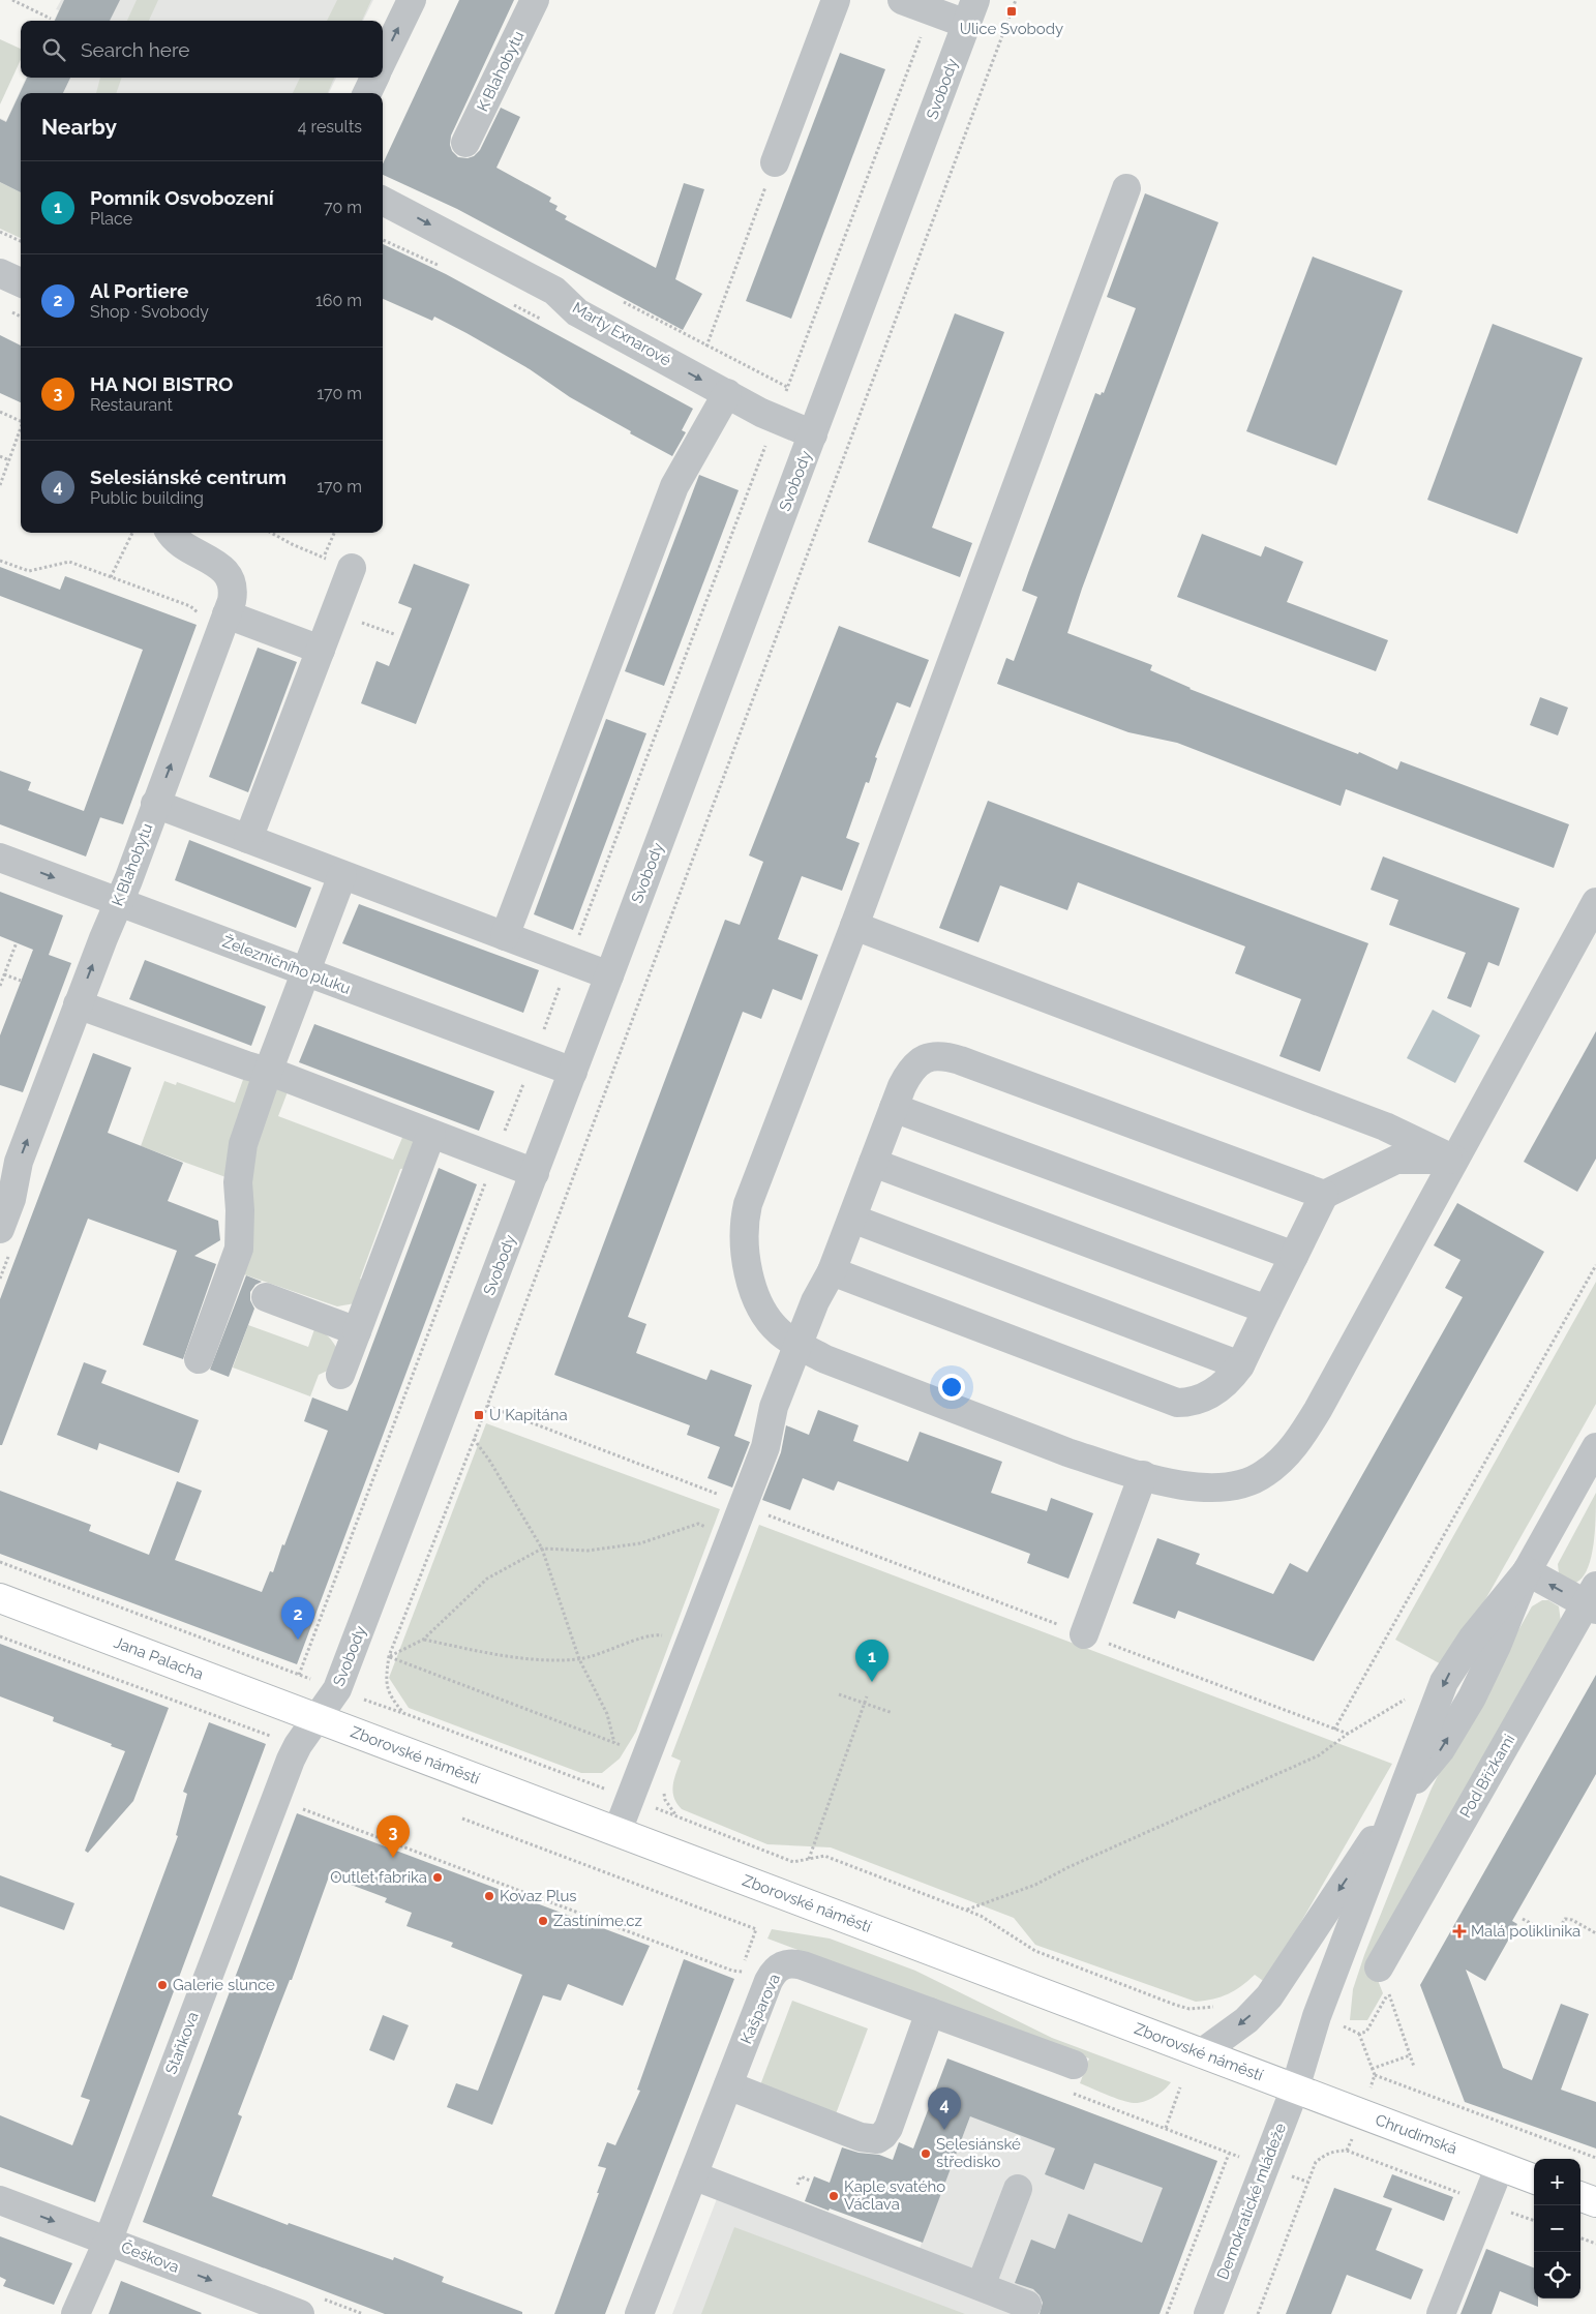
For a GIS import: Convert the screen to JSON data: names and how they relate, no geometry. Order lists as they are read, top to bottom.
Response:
{
  "streets": {
    "main road": ["Jana Palacha", "Zborovské náměstí", "Chrudimská"],
    "street": [
      "K Blahobytu",
      "Svobody",
      "Marty Exnarové",
      "Železničního pluku",
      "Pod Břízkami",
      "Kašparova",
      "Staňkova",
      "Demokratické mládeže",
      "Češkova"
    ]
  },
  "crossings": [
    ["K Blahobytu", "Železničního pluku"],
    ["Svobody", "Marty Exnarové"],
    ["Svobody", "Železničního pluku"],
    ["Svobody", "Jana Palacha"],
    ["Svobody", "Zborovské náměstí"],
    ["Svobody", "Staňkova"],
    ["Jana Palacha", "Zborovské náměstí"],
    ["Jana Palacha", "Staňkova"],
    ["Zborovské náměstí", "Staňkova"],
    ["Zborovské náměstí", "Chrudimská"],
    ["Zborovské náměstí", "Demokratické mládeže"],
    ["Staňkova", "Češkova"],
    ["Chrudimská", "Demokratické mládeže"]
  ],
  "one_way": ["Marty Exnarové", "Češkova"],
  "places": {
    "transit": ["Ulice Svobody", "U Kapitána"],
    "other": [
      "Outlet fabrika",
      "Kovaz Plus",
      "Zastíníme.cz",
      "Galerie slunce",
      "Selesiánské středisko",
      "Kaple svatého Václava"
    ],
    "health": ["Malá poliklinika"]
  },
  "page": {
    "search": "Search here",
    "heading": ["Nearby", "4 results"],
    "list": [
      {
        "mark": "1",
        "name": "Pomník Osvobození",
        "note": "Place",
        "value": "70 m"
      },
      {
        "mark": "2",
        "name": "Al Portiere",
        "note": "Shop · Svobody",
        "value": "160 m"
      },
      {
        "mark": "3",
        "name": "HA NOI BISTRO",
        "note": "Restaurant",
        "value": "170 m"
      },
      {
        "mark": "4",
        "name": "Selesiánské centrum",
        "note": "Public building",
        "value": "170 m"
      }
    ],
    "pins": [
      "2",
      "1",
      "3",
      "4"
    ],
    "map_buttons": ["+", "−"]
  }
}
